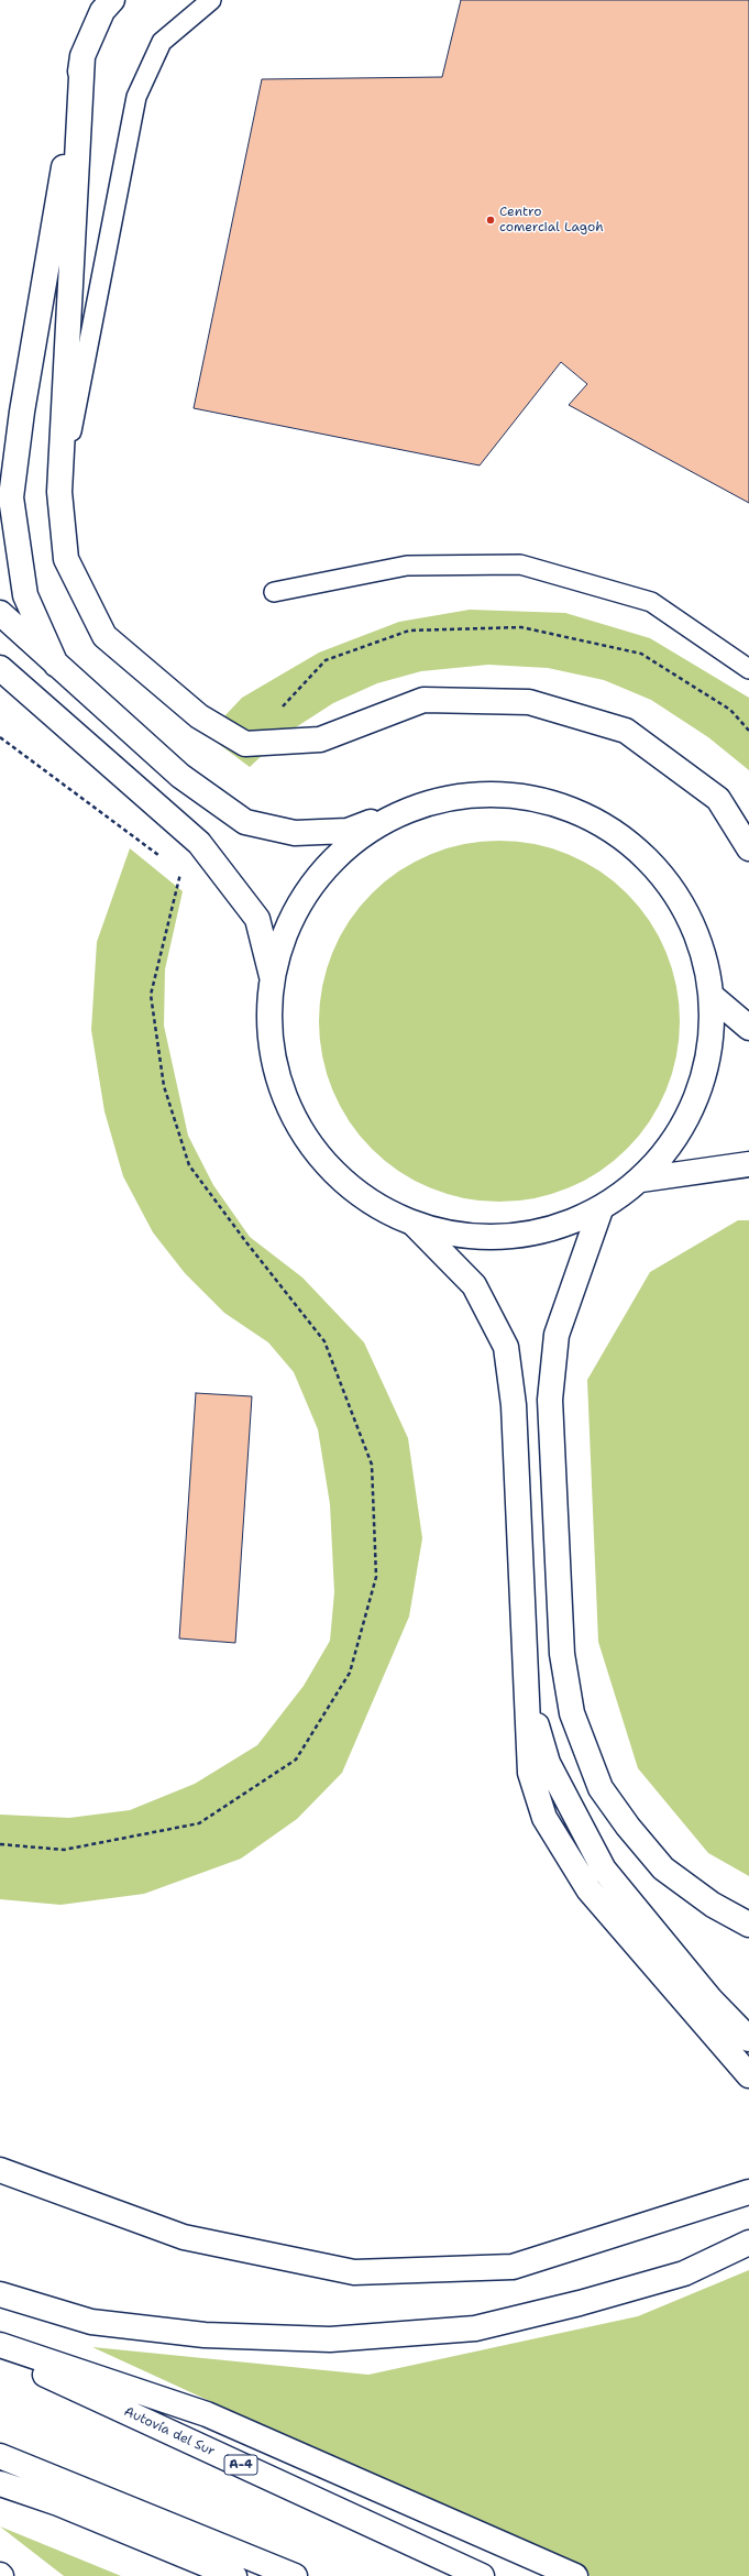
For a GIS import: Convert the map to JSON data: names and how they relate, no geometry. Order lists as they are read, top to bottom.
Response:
{
  "streets": {
    "main road": ["Autovía del Sur", "A-4"]
  },
  "places": ["Centro comercial Lagoh"]
}
